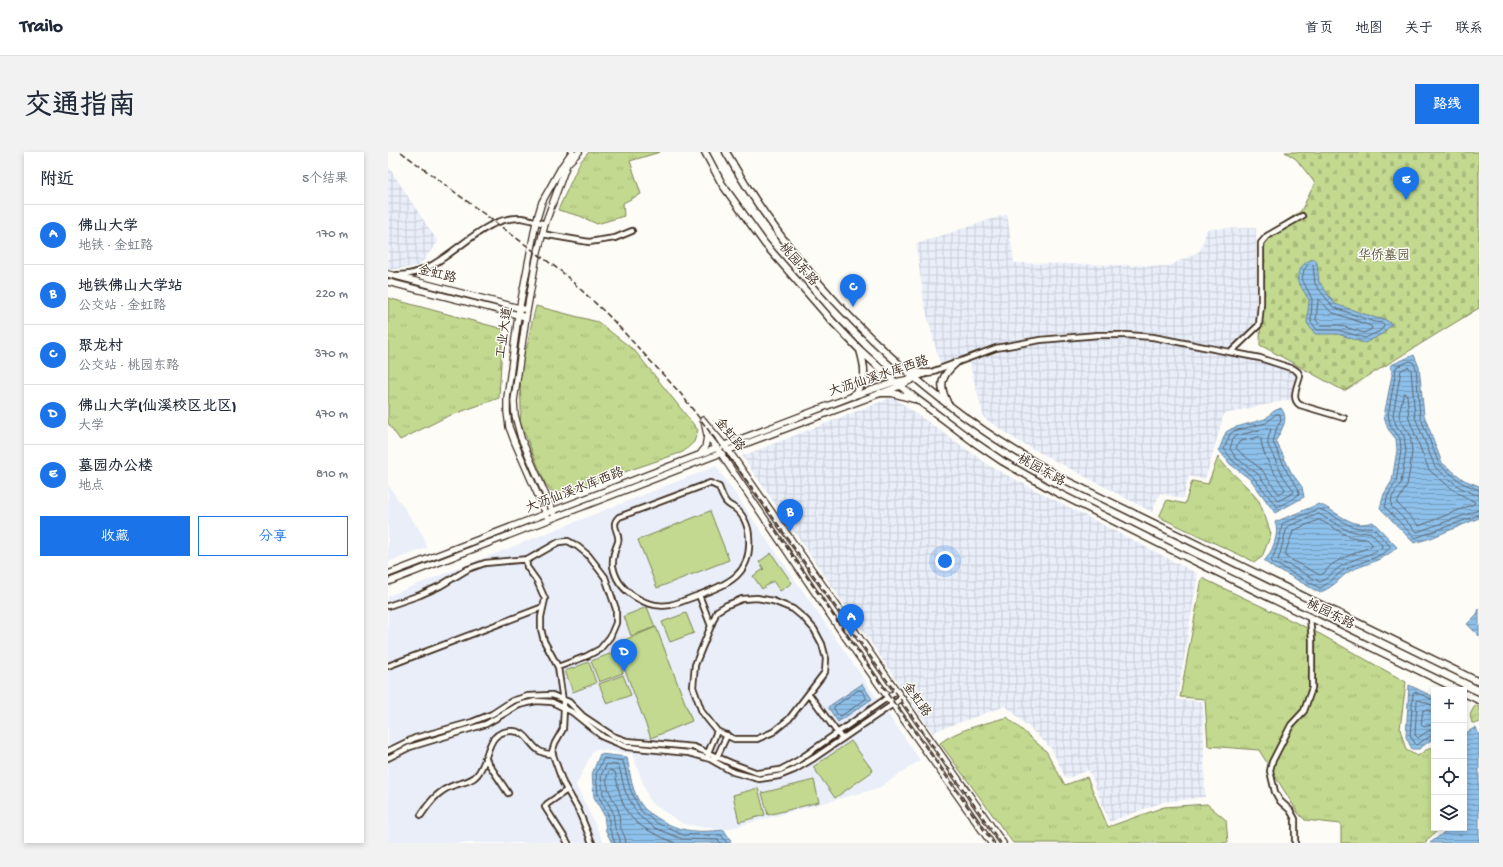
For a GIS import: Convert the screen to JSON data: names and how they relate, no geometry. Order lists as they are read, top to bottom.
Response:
{
  "streets": {
    "main road": ["桃园东路"],
    "street": ["金虹路", "工业大道", "大沥仙溪水库西路"]
  },
  "crossings": [
    ["桃园东路", "大沥仙溪水库西路"],
    ["金虹路", "工业大道"],
    ["金虹路", "大沥仙溪水库西路"],
    ["工业大道", "大沥仙溪水库西路"]
  ],
  "parks": ["华侨墓园"],
  "page": {
    "header": "Trailo",
    "nav": [
      "首页",
      "地图",
      "关于",
      "联系"
    ],
    "title": "交通指南",
    "buttons": [
      "路线",
      ["收藏", "分享"]
    ],
    "heading": ["附近", "5个结果"],
    "pins": [
      "E",
      "C",
      "B",
      "A",
      "D"
    ],
    "list": [
      {
        "mark": "A",
        "name": "佛山大学",
        "note": "地铁 · 金虹路",
        "value": "170 m"
      },
      {
        "mark": "B",
        "name": "地铁佛山大学站",
        "note": "公交站 · 金虹路",
        "value": "220 m"
      },
      {
        "mark": "C",
        "name": "聚龙村",
        "note": "公交站 · 桃园东路",
        "value": "370 m"
      },
      {
        "mark": "D",
        "name": "佛山大学(仙溪校区北区)",
        "note": "大学",
        "value": "470 m"
      },
      {
        "mark": "E",
        "name": "墓园办公楼",
        "note": "地点",
        "value": "810 m"
      }
    ],
    "map_buttons": ["+", "−"]
  }
}
